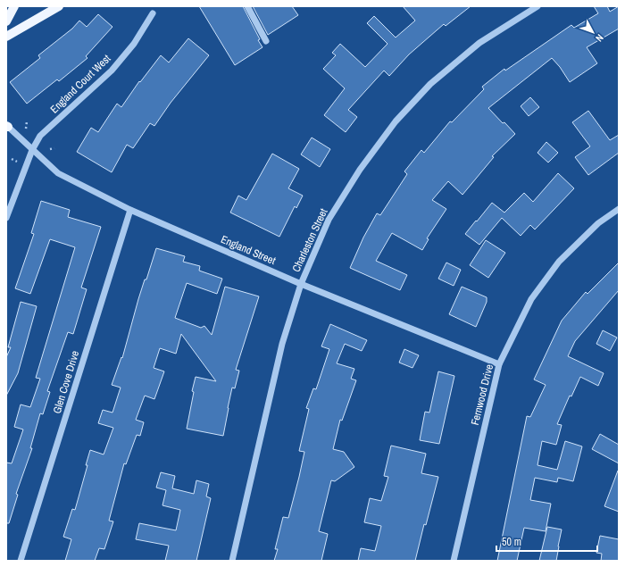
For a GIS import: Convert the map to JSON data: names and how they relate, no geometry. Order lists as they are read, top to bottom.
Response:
{
  "streets": {
    "street": [
      "England Court West",
      "Charleston Street",
      "England Street",
      "Glen Cove Drive",
      "Fernwood Drive"
    ]
  },
  "crossings": [
    ["England Court West", "England Street"],
    ["Charleston Street", "England Street"],
    ["England Street", "Glen Cove Drive"],
    ["England Street", "Fernwood Drive"]
  ],
  "scale_bar": "50 m",
  "north": "bottom right"
}
